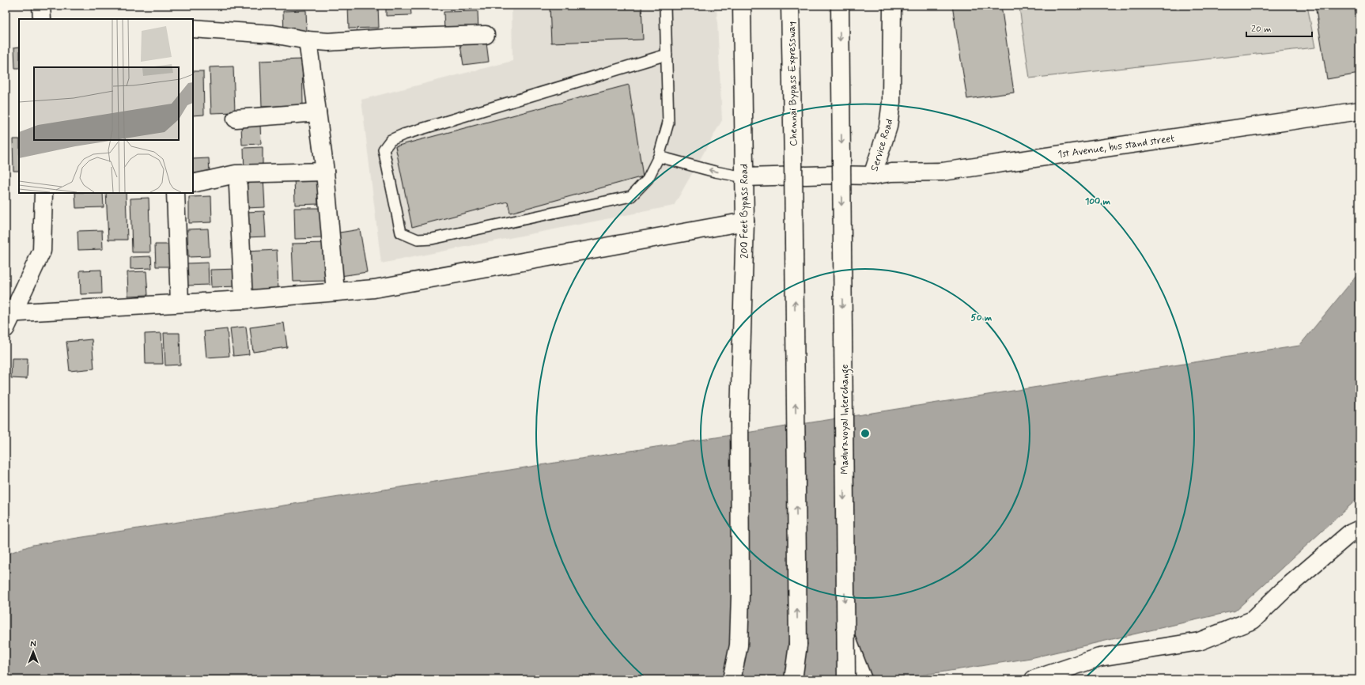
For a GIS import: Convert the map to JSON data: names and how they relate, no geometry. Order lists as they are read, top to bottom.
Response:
{
  "streets": {
    "main road": [
      "Chennai Bypass Expressway",
      "Service Road",
      "1st Avenue, bus stand street",
      "200 Feet Bypass Road",
      "Maduravoyal Interchange"
    ]
  },
  "crossings": [
    ["Service Road", "1st Avenue, bus stand street"],
    ["Service Road", "200 Feet Bypass Road"]
  ],
  "one_way": ["Chennai Bypass Expressway", "Maduravoyal Interchange"],
  "scale_bar": "20 m",
  "north": "top",
  "rings": ["100 m", "50 m"]
}
